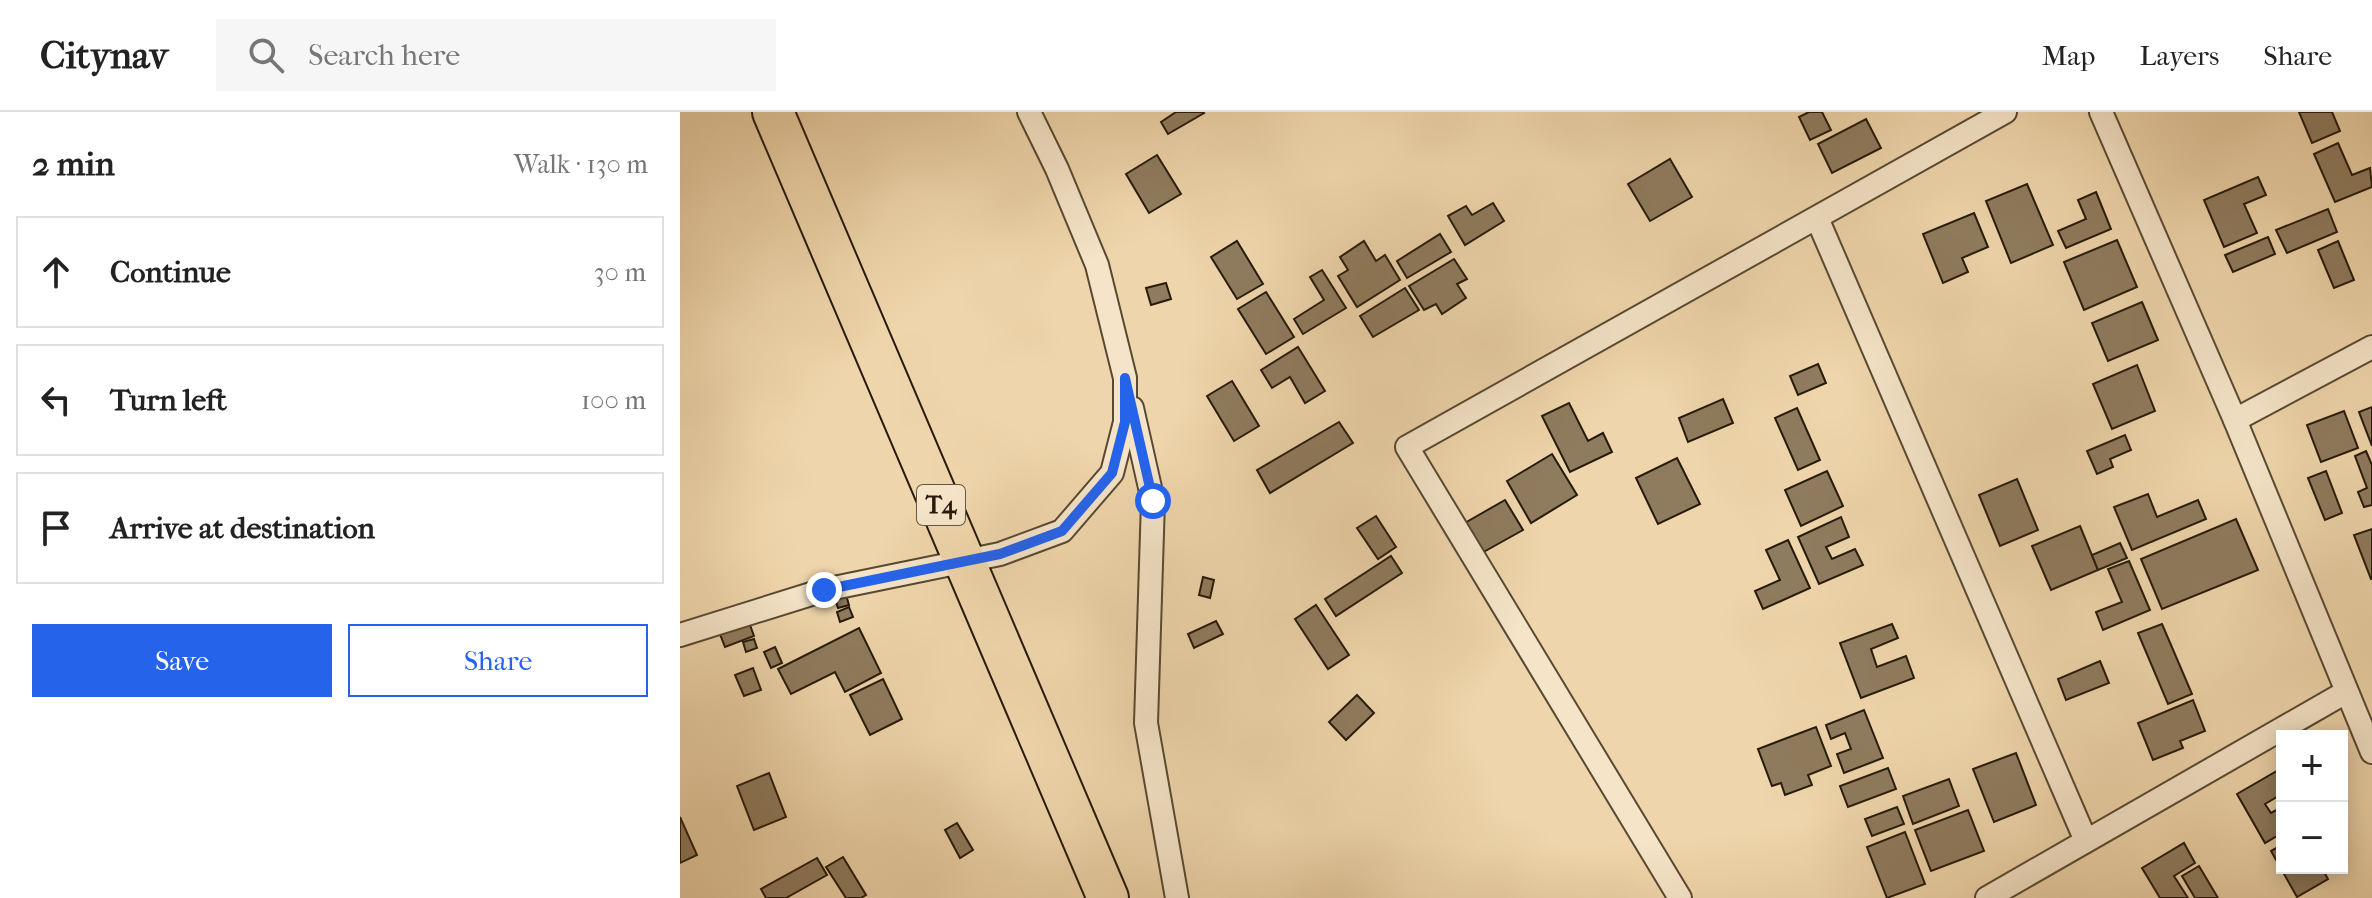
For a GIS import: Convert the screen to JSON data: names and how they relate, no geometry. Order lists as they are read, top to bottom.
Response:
{
  "streets": {
    "highway": ["T4"]
  },
  "page": {
    "header": "Citynav",
    "search": "Search here",
    "nav": ["Map", "Layers", "Share"],
    "heading": ["2 min", "Walk · 130 m"],
    "list": [
      ["Continue", "30 m"],
      ["Turn left", "100 m"],
      "Arrive at destination"
    ],
    "buttons": ["Save", "Share"],
    "map_buttons": ["+", "−"]
  }
}
